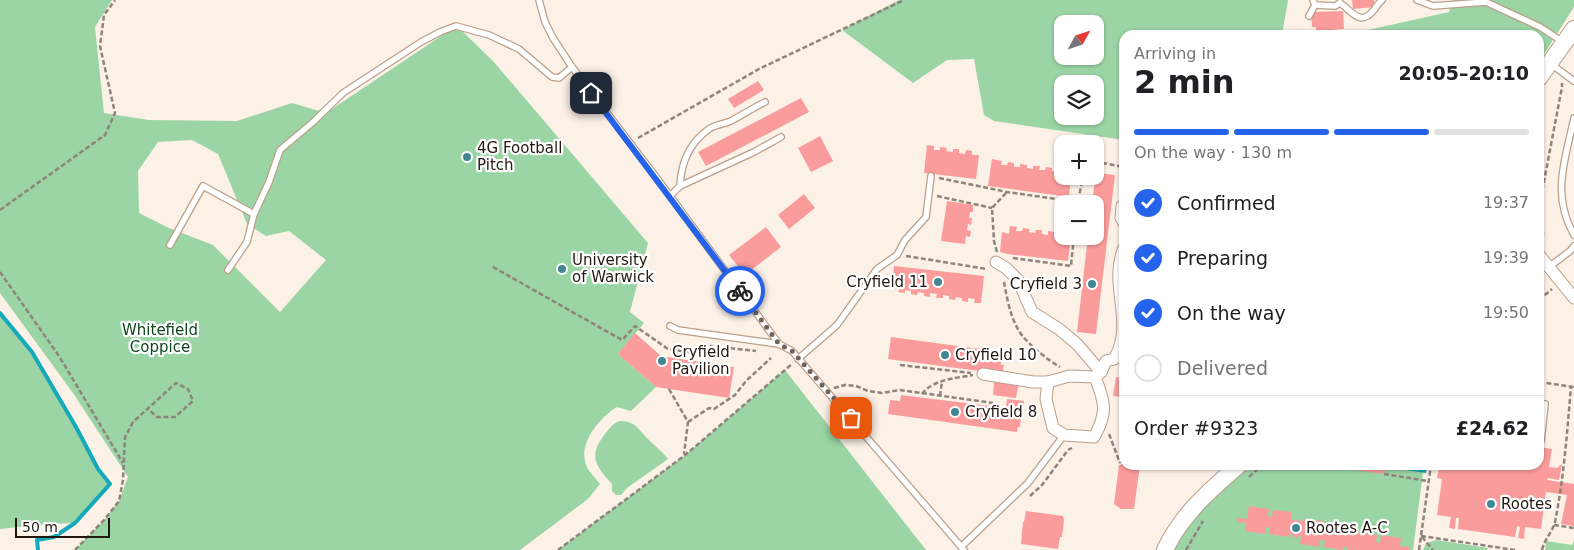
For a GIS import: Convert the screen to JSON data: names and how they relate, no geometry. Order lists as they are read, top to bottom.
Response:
{
  "parks": ["Whitefield Coppice"],
  "places": [
    "4G Football Pitch",
    "University of Warwick",
    "Cryfield 11",
    "Cryfield 3",
    "Cryfield 10",
    "Cryfield Pavilion",
    "Cryfield 8",
    "Rootes",
    "Rootes A-C"
  ],
  "scale_bar": "50 m",
  "north": "top right",
  "page": {
    "map_buttons": ["+", "−"],
    "heading": ["2 min", "Arriving in", "20:05–20:10"],
    "panel": ["Order #9323", "£24.62"],
    "bar": "On the way · 130 m",
    "list": [
      ["Confirmed", "19:37"],
      ["Preparing", "19:39"],
      ["On the way", "19:50"],
      "Delivered"
    ],
    "scale": "50 m"
  }
}
